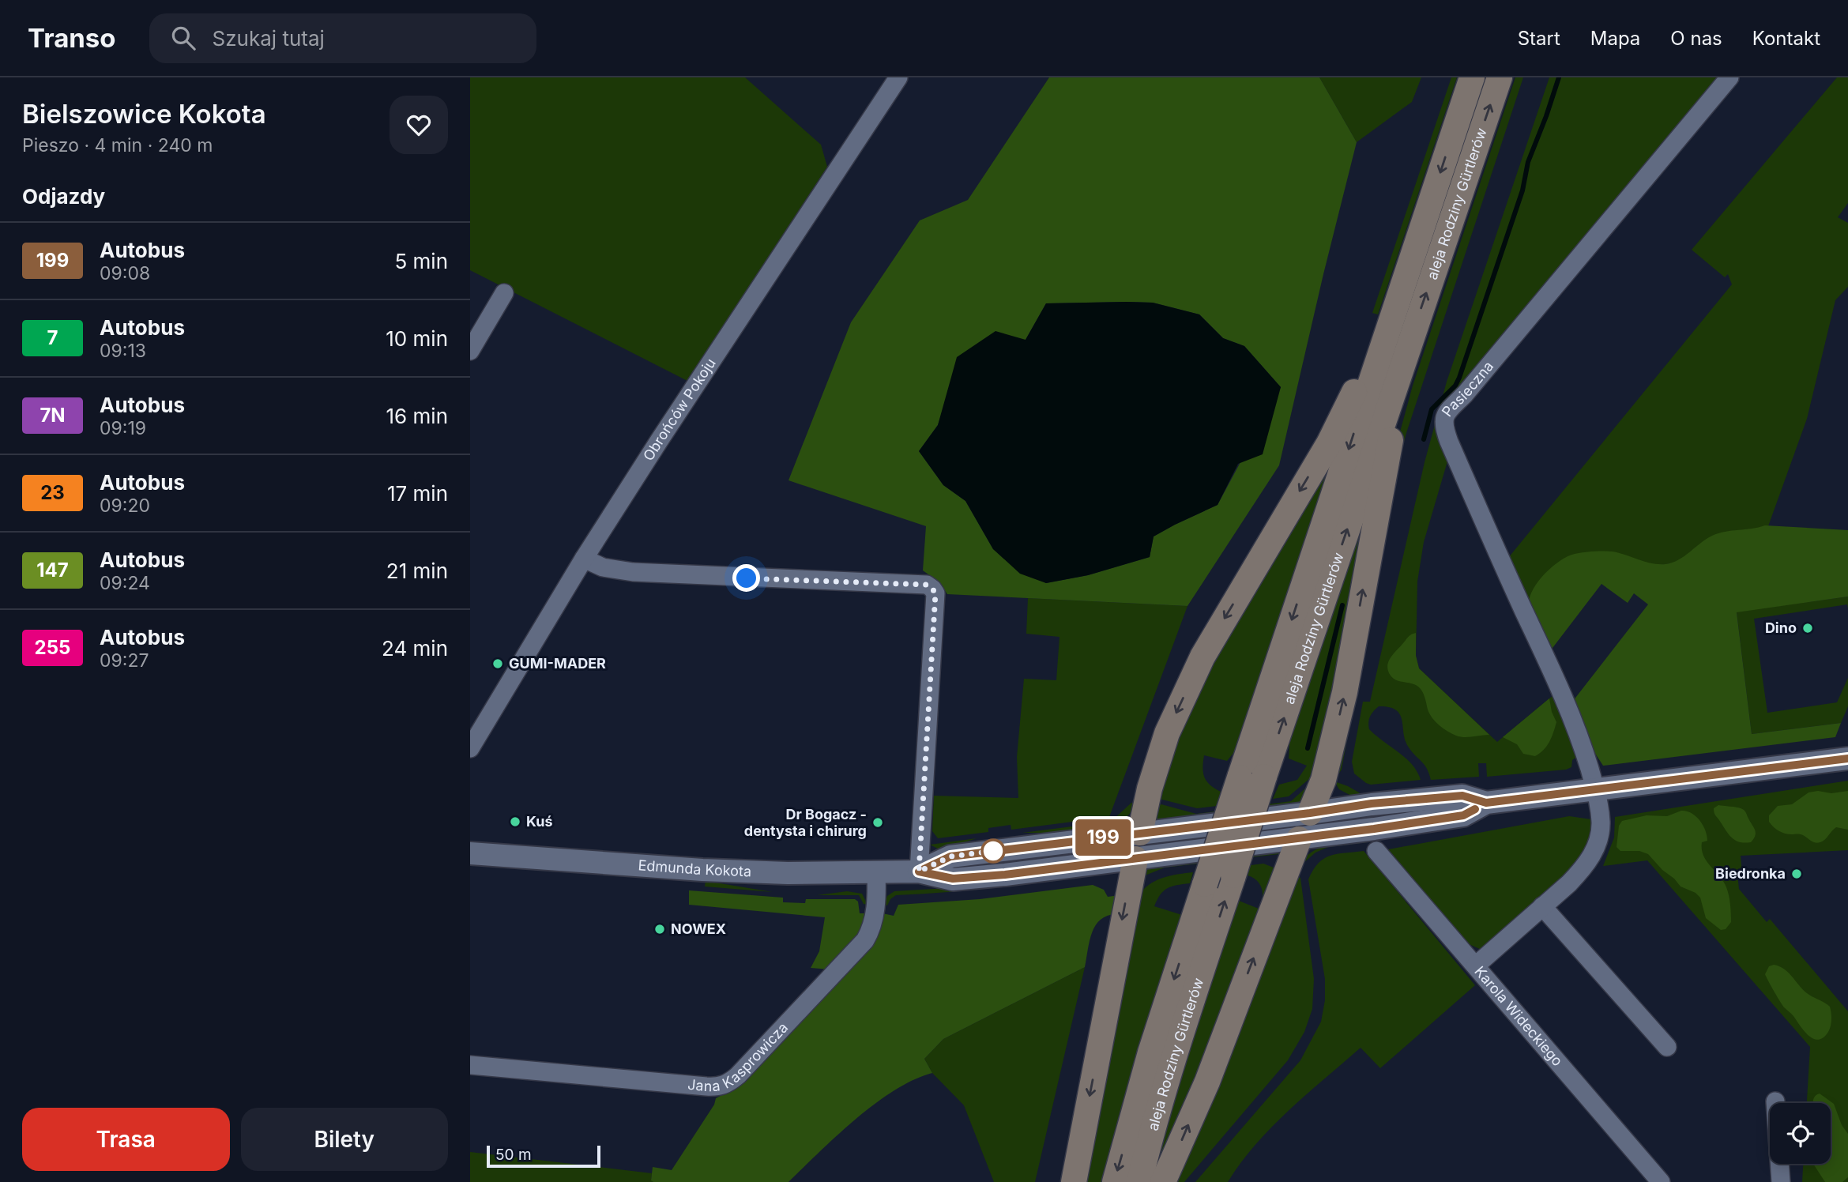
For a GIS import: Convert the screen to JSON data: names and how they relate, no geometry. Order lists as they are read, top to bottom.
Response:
{
  "streets": {
    "main road": ["aleja Rodziny Gürtlerów"],
    "street": [
      "Pasieczna",
      "Obrońców Pokoju",
      "Edmunda Kokota",
      "Karola Wideckiego",
      "Jana Kasprowicza"
    ]
  },
  "crossings": [
    ["Pasieczna", "Edmunda Kokota"],
    ["Edmunda Kokota", "Jana Kasprowicza"]
  ],
  "places": [
    "Dino",
    "GUMI-MADER",
    "Kuś",
    "Dr Bogacz - dentysta i chirurg",
    "Biedronka",
    "NOWEX"
  ],
  "lines": ["bus line 199"],
  "scale_bar": "50 m",
  "page": {
    "header": "Transo",
    "search": "Szukaj tutaj",
    "nav": [
      "Start",
      "Mapa",
      "O nas",
      "Kontakt"
    ],
    "heading": [
      ["Bielszowice Kokota", "Pieszo · 4 min · 240 m"],
      "Odjazdy"
    ],
    "on_map": "199",
    "list": [
      {
        "mark": "199",
        "name": "Autobus",
        "note": "09:08",
        "value": "5 min"
      },
      {
        "mark": "7",
        "name": "Autobus",
        "note": "09:13",
        "value": "10 min"
      },
      {
        "mark": "7N",
        "name": "Autobus",
        "note": "09:19",
        "value": "16 min"
      },
      {
        "mark": "23",
        "name": "Autobus",
        "note": "09:20",
        "value": "17 min"
      },
      {
        "mark": "147",
        "name": "Autobus",
        "note": "09:24",
        "value": "21 min"
      },
      {
        "mark": "255",
        "name": "Autobus",
        "note": "09:27",
        "value": "24 min"
      }
    ],
    "buttons": ["Trasa", "Bilety"],
    "scale": "50 m"
  }
}
